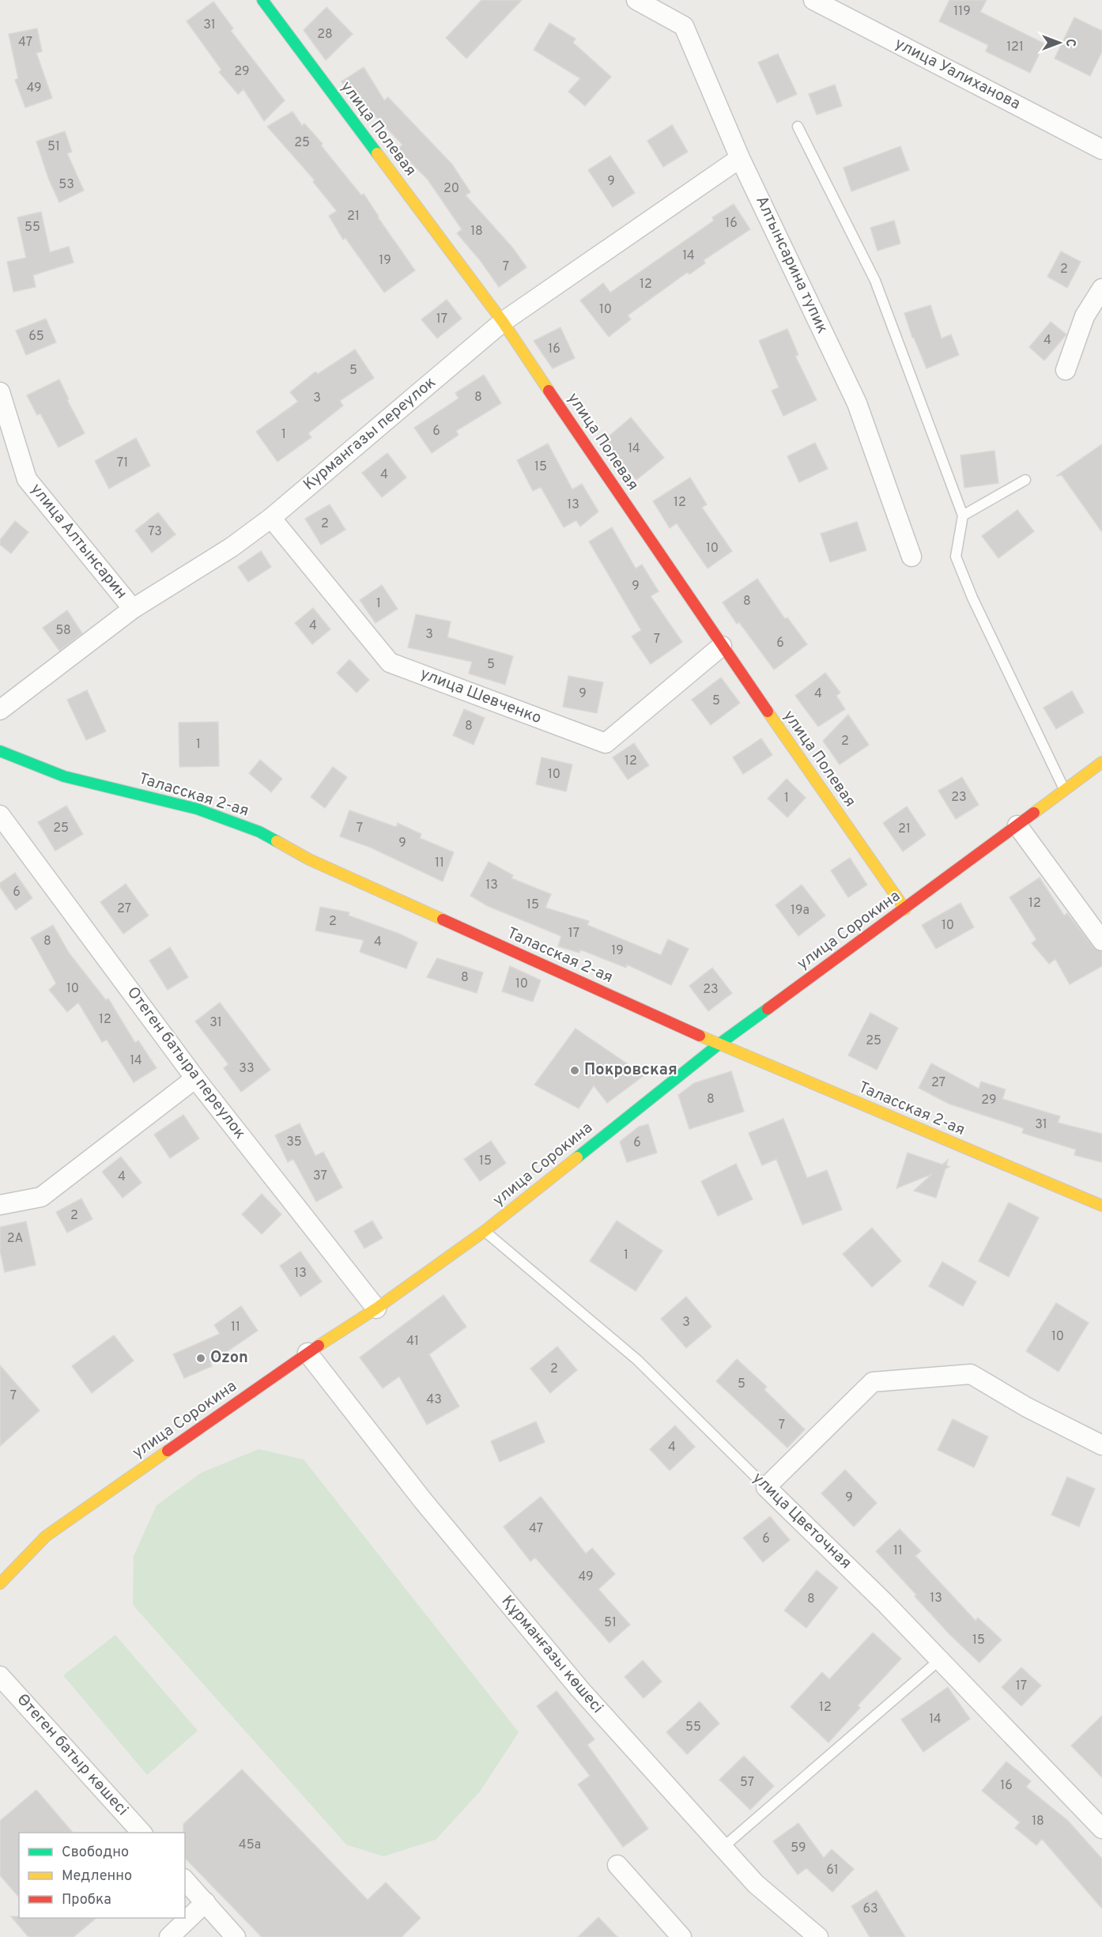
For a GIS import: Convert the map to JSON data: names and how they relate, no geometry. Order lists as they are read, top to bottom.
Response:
{
  "streets": {
    "street": [
      "улица Уалиханова",
      "улица Полевая",
      "Алтынсарина тупик",
      "Курмангазы переулок",
      "улица Алтынсарин",
      "улица Шевченко",
      "Таласская 2-ая",
      "улица Сорокина",
      "Отеген батыра переулок",
      "улица Цветочная",
      "Құрманғазы көшесі",
      "Өтеген батыр көшесі"
    ]
  },
  "crossings": [
    ["улица Полевая", "Курмангазы переулок"],
    ["улица Полевая", "улица Шевченко"],
    ["улица Полевая", "улица Сорокина"],
    ["Алтынсарина тупик", "Курмангазы переулок"],
    ["Курмангазы переулок", "улица Алтынсарин"],
    ["Курмангазы переулок", "улица Шевченко"],
    ["Таласская 2-ая", "улица Сорокина"],
    ["улица Сорокина", "Отеген батыра переулок"],
    ["улица Сорокина", "улица Цветочная"],
    ["улица Сорокина", "Құрманғазы көшесі"]
  ],
  "places": ["Покровская", "Ozon"],
  "house_numbers": [
    "119",
    "31",
    "28",
    "47",
    "121",
    "29",
    "49",
    "25",
    "51",
    "9",
    "53",
    "20",
    "21",
    "16",
    "55",
    "18",
    "14",
    "19",
    "7",
    "2",
    "12",
    "10",
    "17",
    "65",
    "4",
    "16",
    "5",
    "8",
    "3",
    "6",
    "1",
    "14",
    "71",
    "15",
    "4",
    "12",
    "13",
    "2",
    "73",
    "10",
    "9",
    "8",
    "1",
    "4",
    "58",
    "3",
    "7",
    "6",
    "5",
    "9",
    "4",
    "5",
    "8",
    "2",
    "1",
    "12",
    "10",
    "23",
    "1",
    "25",
    "7",
    "21",
    "9",
    "11",
    "13",
    "6",
    "12",
    "15",
    "27",
    "19а",
    "2",
    "10",
    "17",
    "8",
    "4",
    "19",
    "8",
    "10",
    "10",
    "23",
    "12",
    "31",
    "25",
    "14",
    "33",
    "27",
    "8",
    "29",
    "31",
    "35",
    "6",
    "15",
    "37",
    "4",
    "2",
    "2А",
    "1",
    "13",
    "3",
    "11",
    "10",
    "41",
    "2",
    "5",
    "7",
    "43",
    "7",
    "4",
    "9",
    "47",
    "6",
    "11",
    "49",
    "13",
    "8",
    "51",
    "15",
    "17",
    "12",
    "14",
    "55",
    "57",
    "16",
    "18",
    "45а",
    "59",
    "61",
    "63"
  ],
  "legend": ["Свободно", "Медленно", "Пробка"],
  "north": "right"
}
